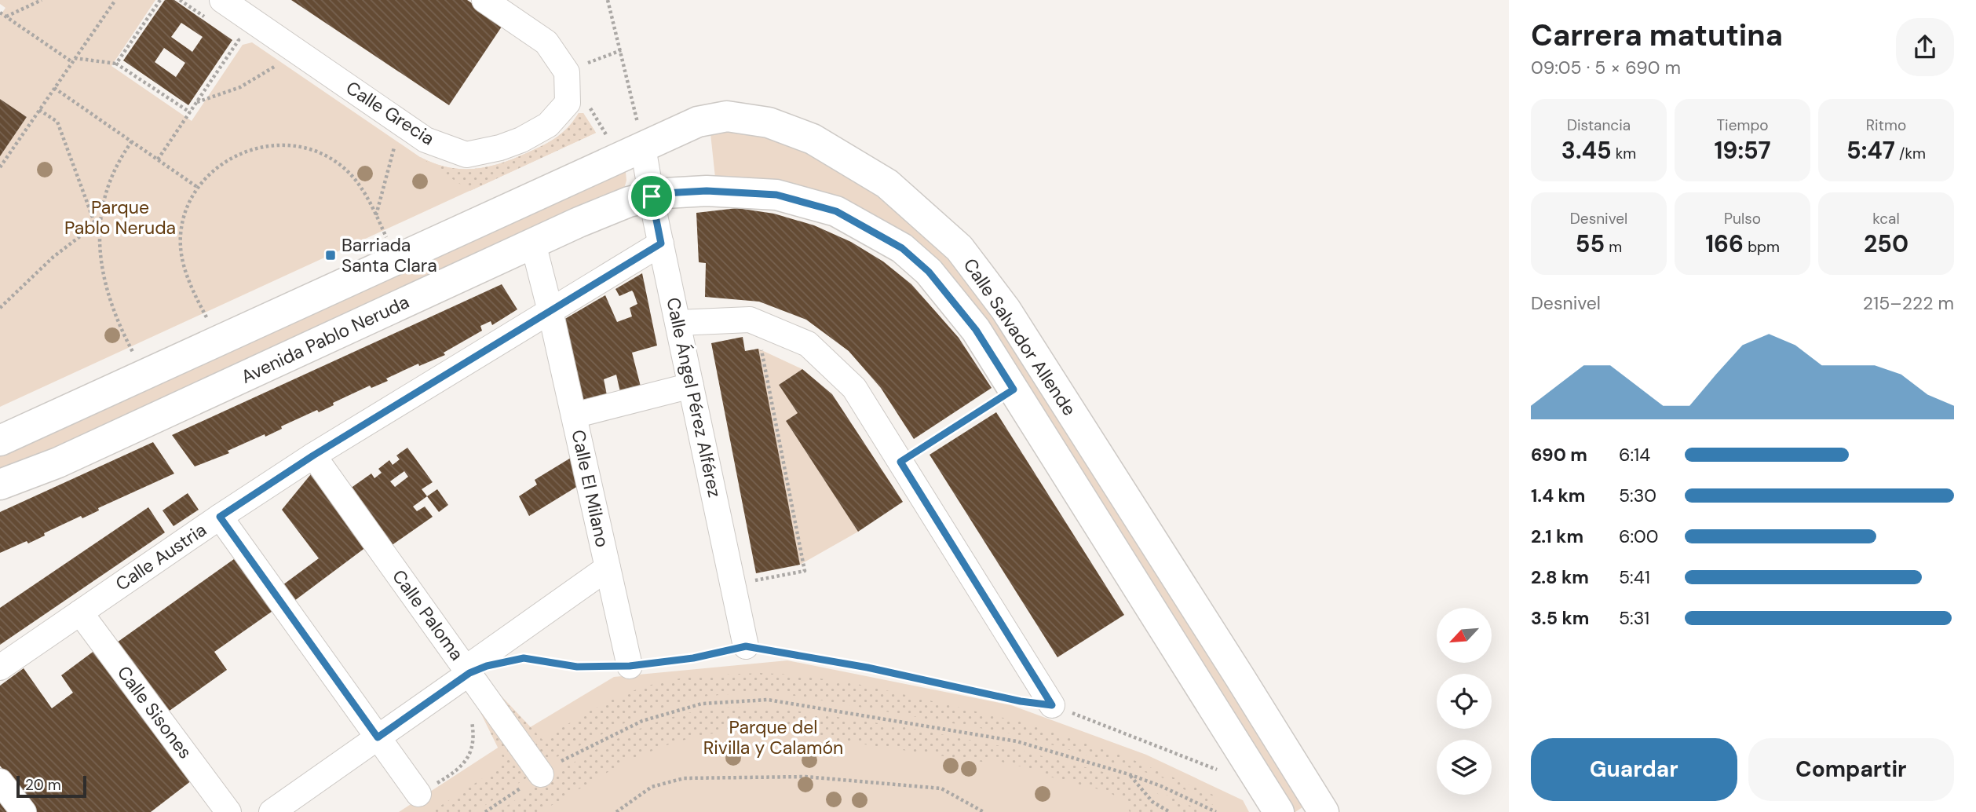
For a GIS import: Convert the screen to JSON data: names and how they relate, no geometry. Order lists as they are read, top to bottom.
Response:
{
  "streets": {
    "main road": ["Calle Salvador Allende", "Avenida Pablo Neruda"],
    "street": [
      "Calle Grecia",
      "Calle Ángel Pérez Alférez",
      "Calle El Milano",
      "Calle Austria",
      "Calle Paloma",
      "Calle Sisones"
    ]
  },
  "crossings": [
    ["Calle Salvador Allende", "Avenida Pablo Neruda"],
    ["Calle Salvador Allende", "Calle Ángel Pérez Alférez"],
    ["Avenida Pablo Neruda", "Calle Ángel Pérez Alférez"],
    ["Avenida Pablo Neruda", "Calle El Milano"],
    ["Calle Ángel Pérez Alférez", "Calle Austria"],
    ["Calle El Milano", "Calle Austria"],
    ["Calle Austria", "Calle Paloma"],
    ["Calle Austria", "Calle Sisones"]
  ],
  "parks": ["Parque Pablo Neruda", "Parque del Rivilla y Calamón"],
  "places": {
    "transit": ["Barriada Santa Clara"]
  },
  "scale_bar": "20 m",
  "north": "bottom left",
  "page": {
    "heading": ["Carrera matutina", "09:05 · 5 × 690 m"],
    "stats": [
      ["Distancia", "3.45 km"],
      ["Tiempo", "19:57"],
      ["Ritmo", "5:47 /km"],
      ["Desnivel", "55 m"],
      ["Pulso", "166 bpm"],
      ["kcal", "250"]
    ],
    "chart": ["Desnivel", "215–222 m"],
    "list": [
      {
        "name": "690 m",
        "note": "6:14"
      },
      {
        "name": "1.4 km",
        "note": "5:30"
      },
      {
        "name": "2.1 km",
        "note": "6:00"
      },
      {
        "name": "2.8 km",
        "note": "5:41"
      },
      {
        "name": "3.5 km",
        "note": "5:31"
      }
    ],
    "buttons": ["Guardar", "Compartir"],
    "scale": "20 m"
  }
}
